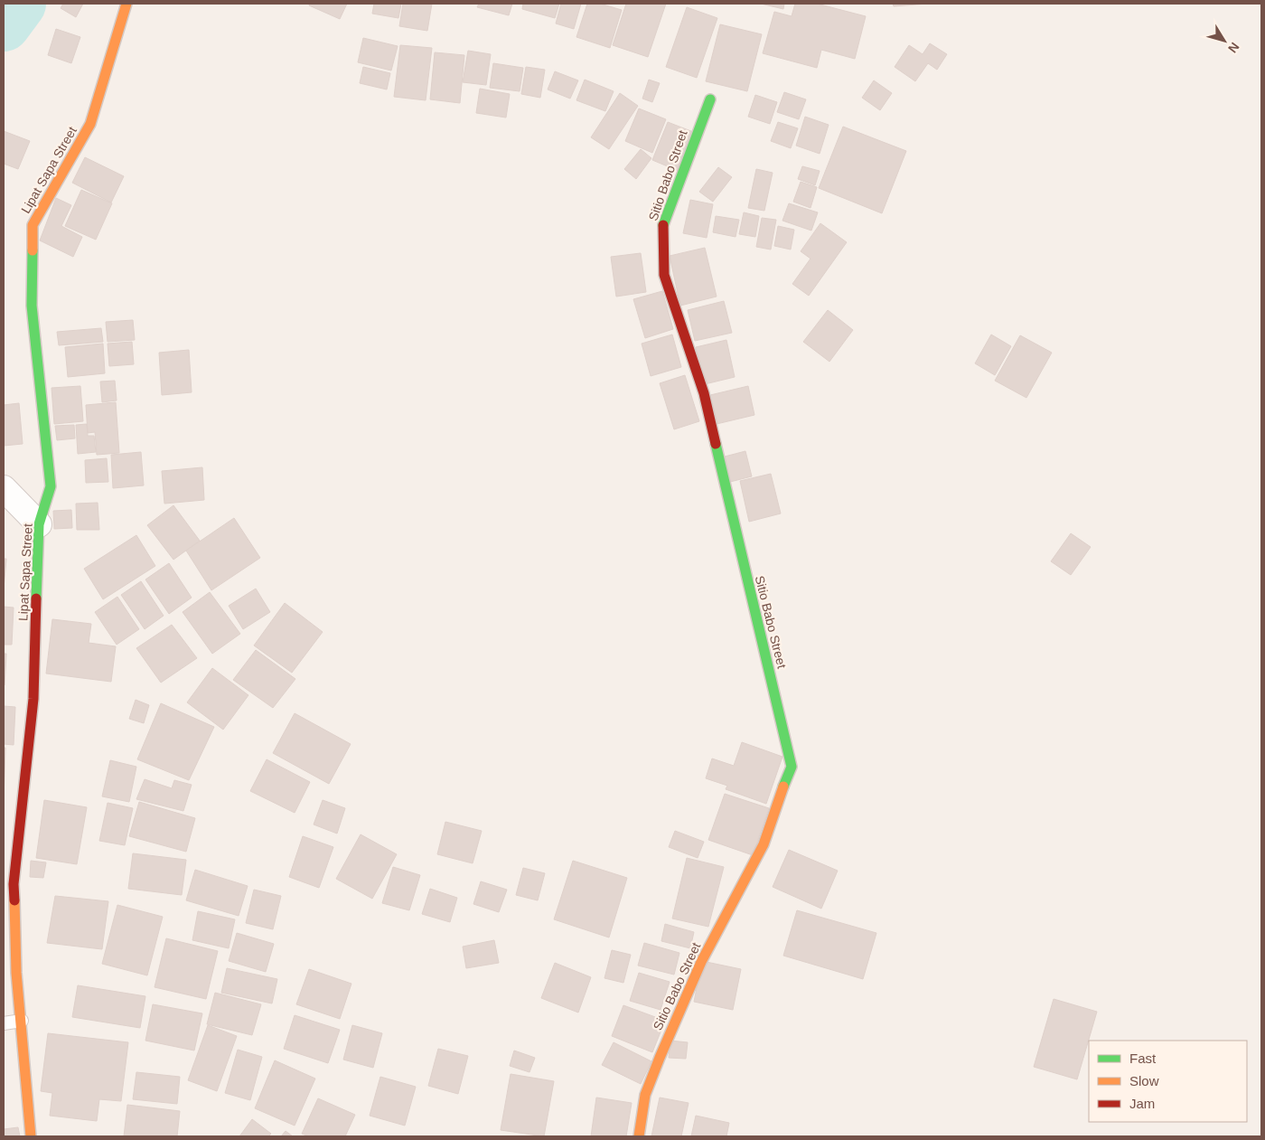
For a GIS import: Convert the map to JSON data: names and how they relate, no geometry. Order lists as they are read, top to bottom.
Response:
{
  "streets": {
    "street": ["Lipat Sapa Street", "Sitio Babo Street"]
  },
  "legend": ["Fast", "Slow", "Jam"],
  "north": "bottom right"
}
